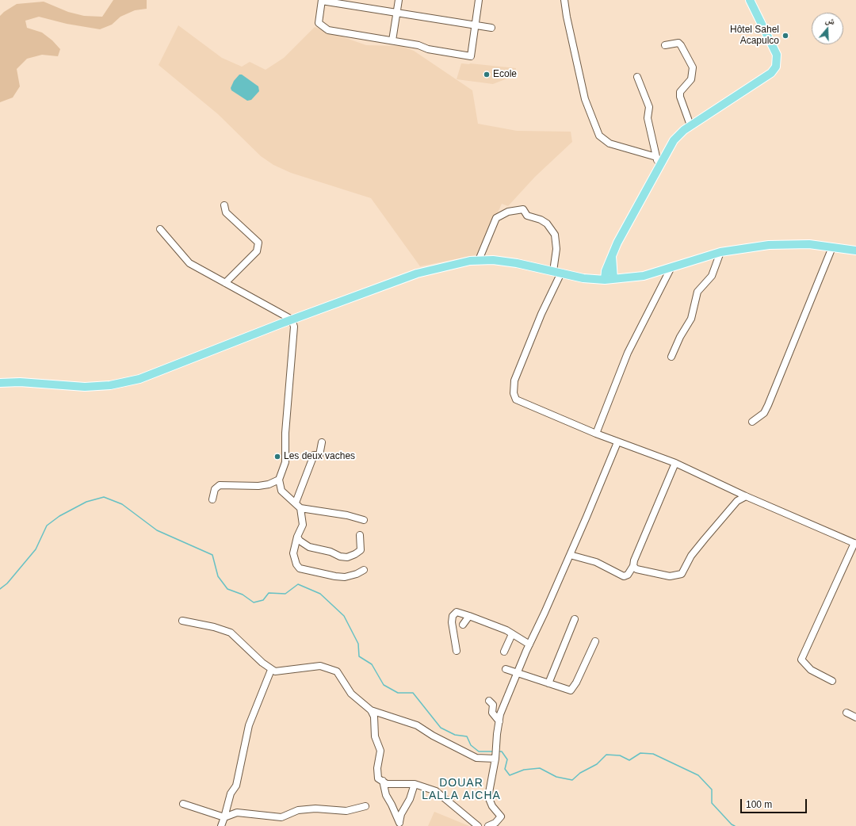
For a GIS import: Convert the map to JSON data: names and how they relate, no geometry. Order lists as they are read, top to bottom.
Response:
{
  "districts": ["DOUAR LALLA AICHA"],
  "places": ["Hôtel Sahel Acapulco", "Ecole", "Les deux vaches"],
  "scale_bar": "100 m",
  "north": "top"
}
